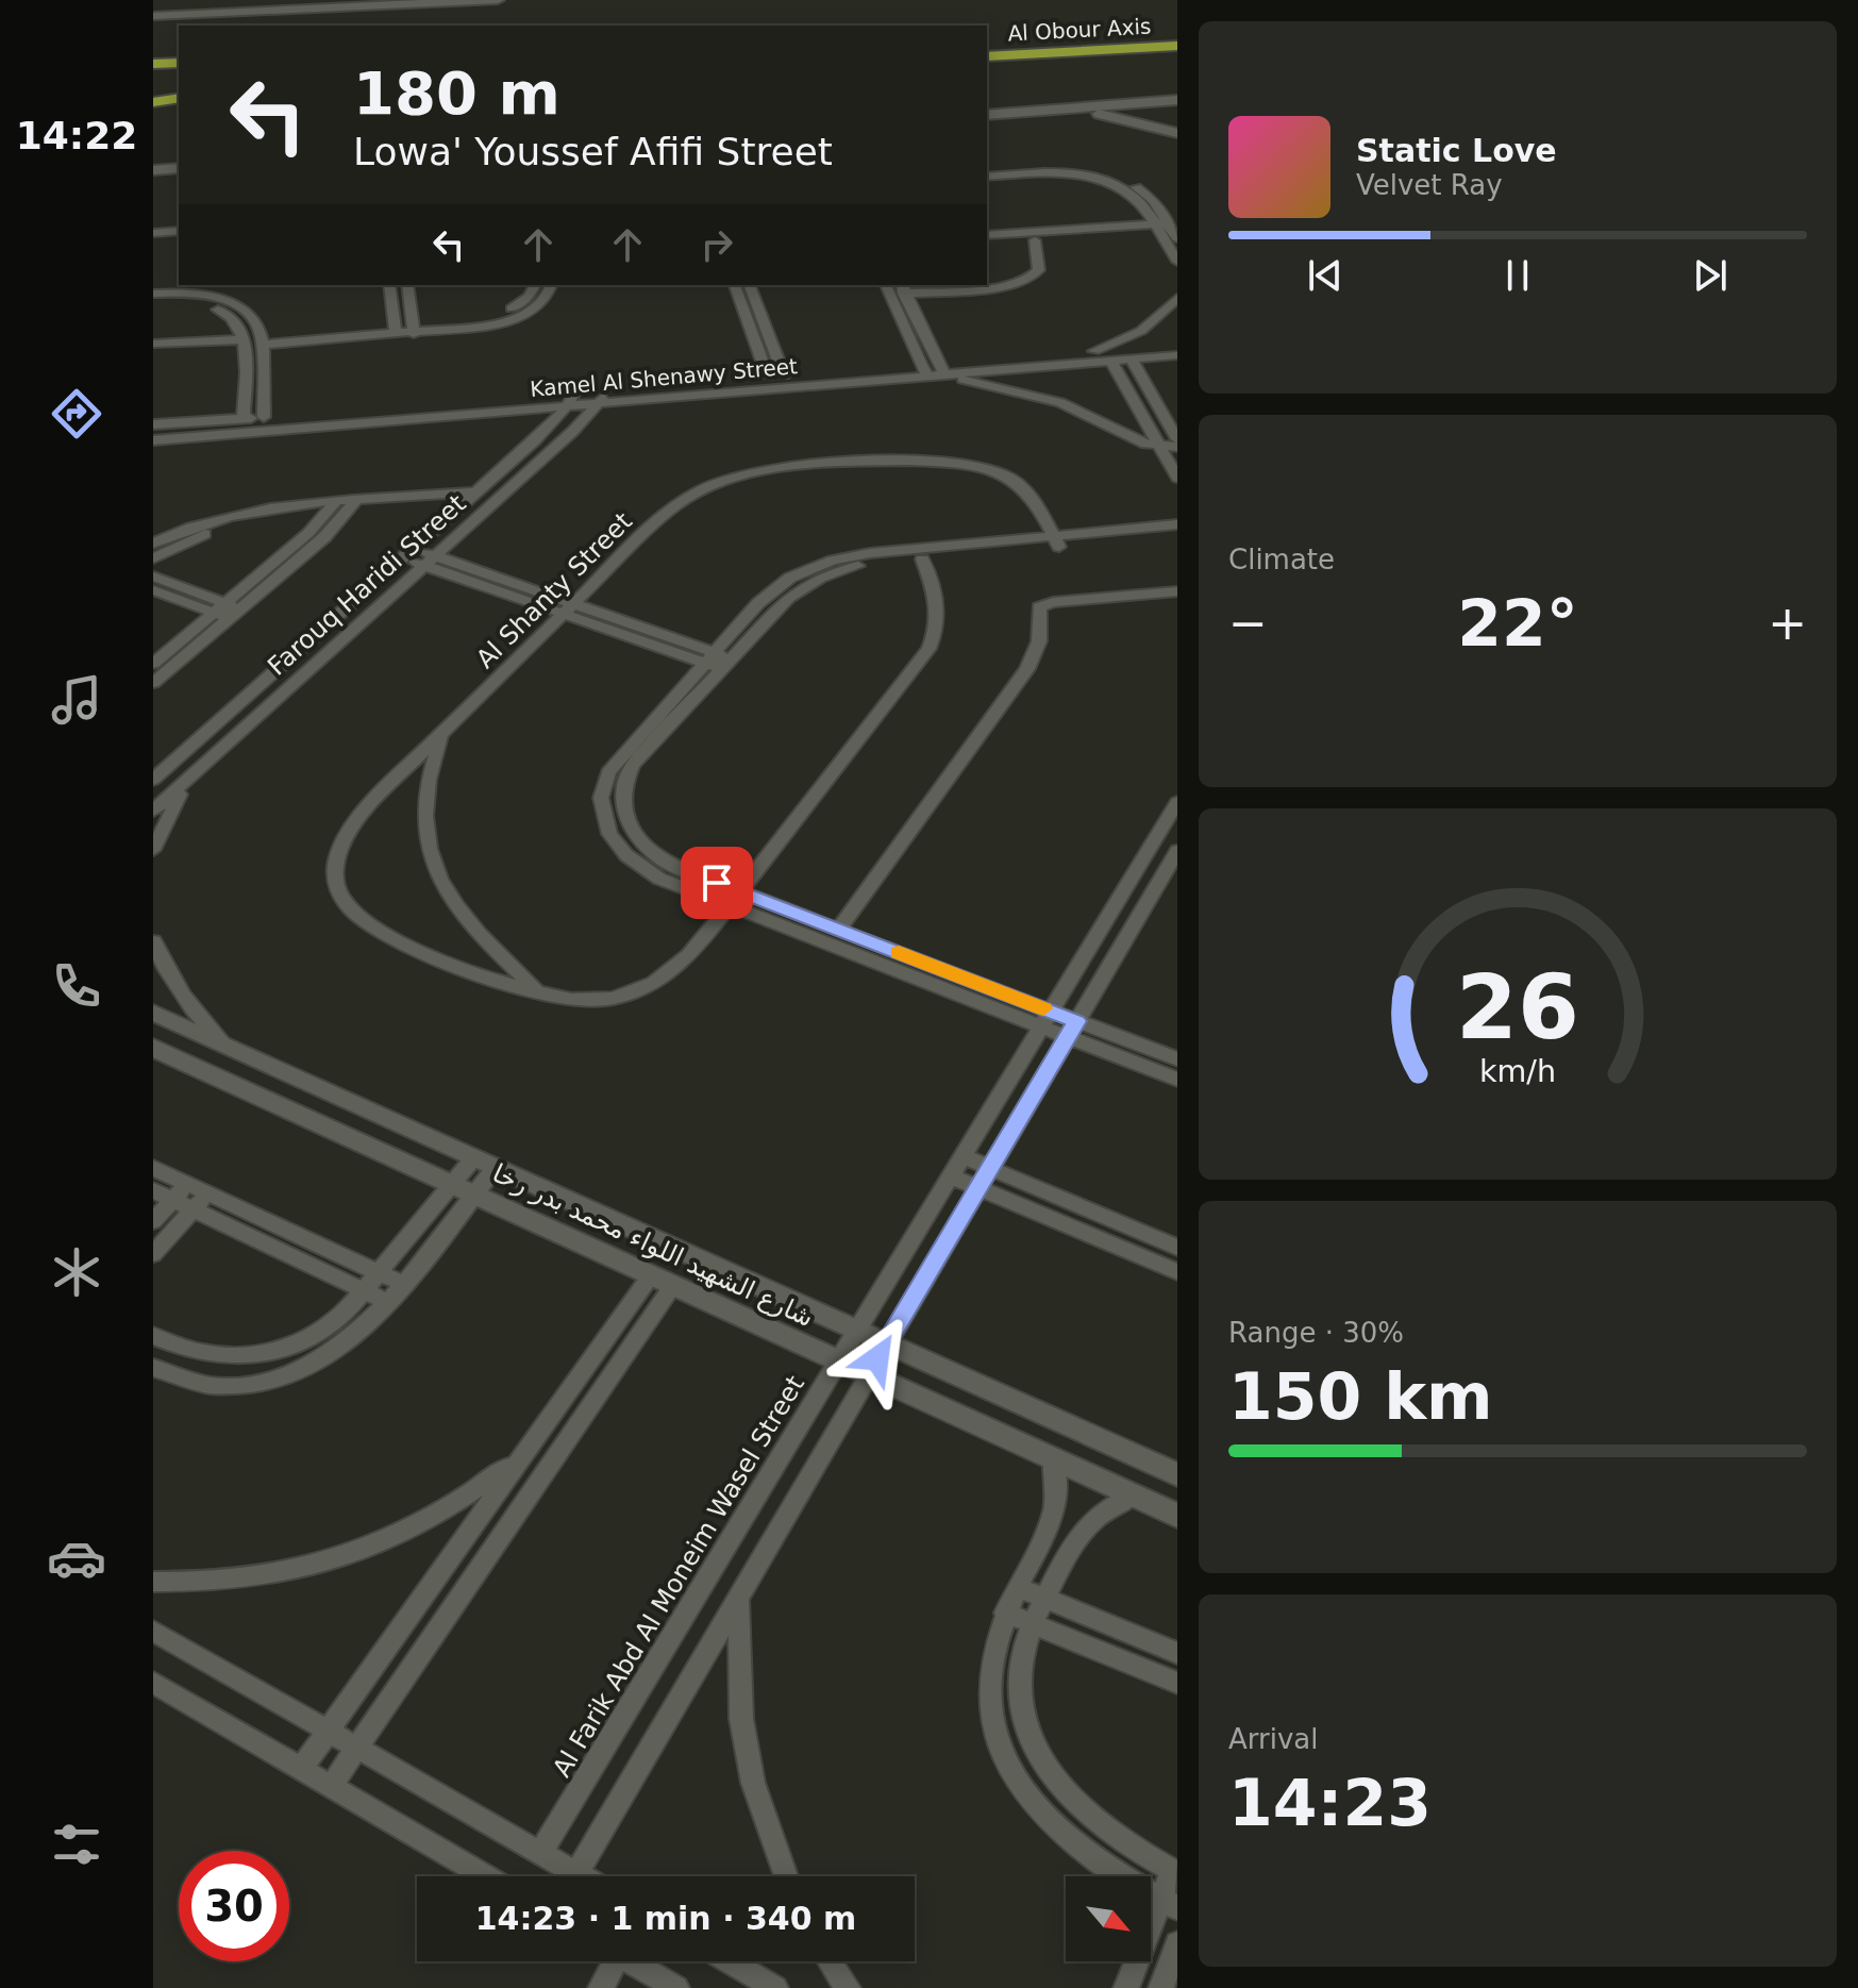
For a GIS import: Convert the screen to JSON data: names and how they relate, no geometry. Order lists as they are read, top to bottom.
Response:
{
  "streets": {
    "highway": ["Al Obour Axis"],
    "street": [
      "Kamel Al Shenawy Street",
      "Farouq Haridi Street",
      "Al Shanty Street",
      "شارع الشهيد اللواء محمد بدر رخا",
      "Al Farik Abd Al Moneim Wasel Street"
    ]
  },
  "crossings": [
    ["Kamel Al Shenawy Street", "Farouq Haridi Street"],
    ["شارع الشهيد اللواء محمد بدر رخا", "Al Farik Abd Al Moneim Wasel Street"]
  ],
  "north": "bottom right",
  "page": {
    "tabs": "14:22",
    "turn": ["180 m", "Lowa' Youssef Afifi Street"],
    "song": ["Static Love", "Velvet Ray"],
    "tile": [
      "Climate",
      ["Range · 30%", "150 km"],
      ["Arrival", "14:23"]
    ],
    "heat": ["−", "22°", "+"],
    "limit": "30",
    "trip": "14:23 · 1 min · 340 m",
    "gauge": ["26", "km/h"]
  }
}
